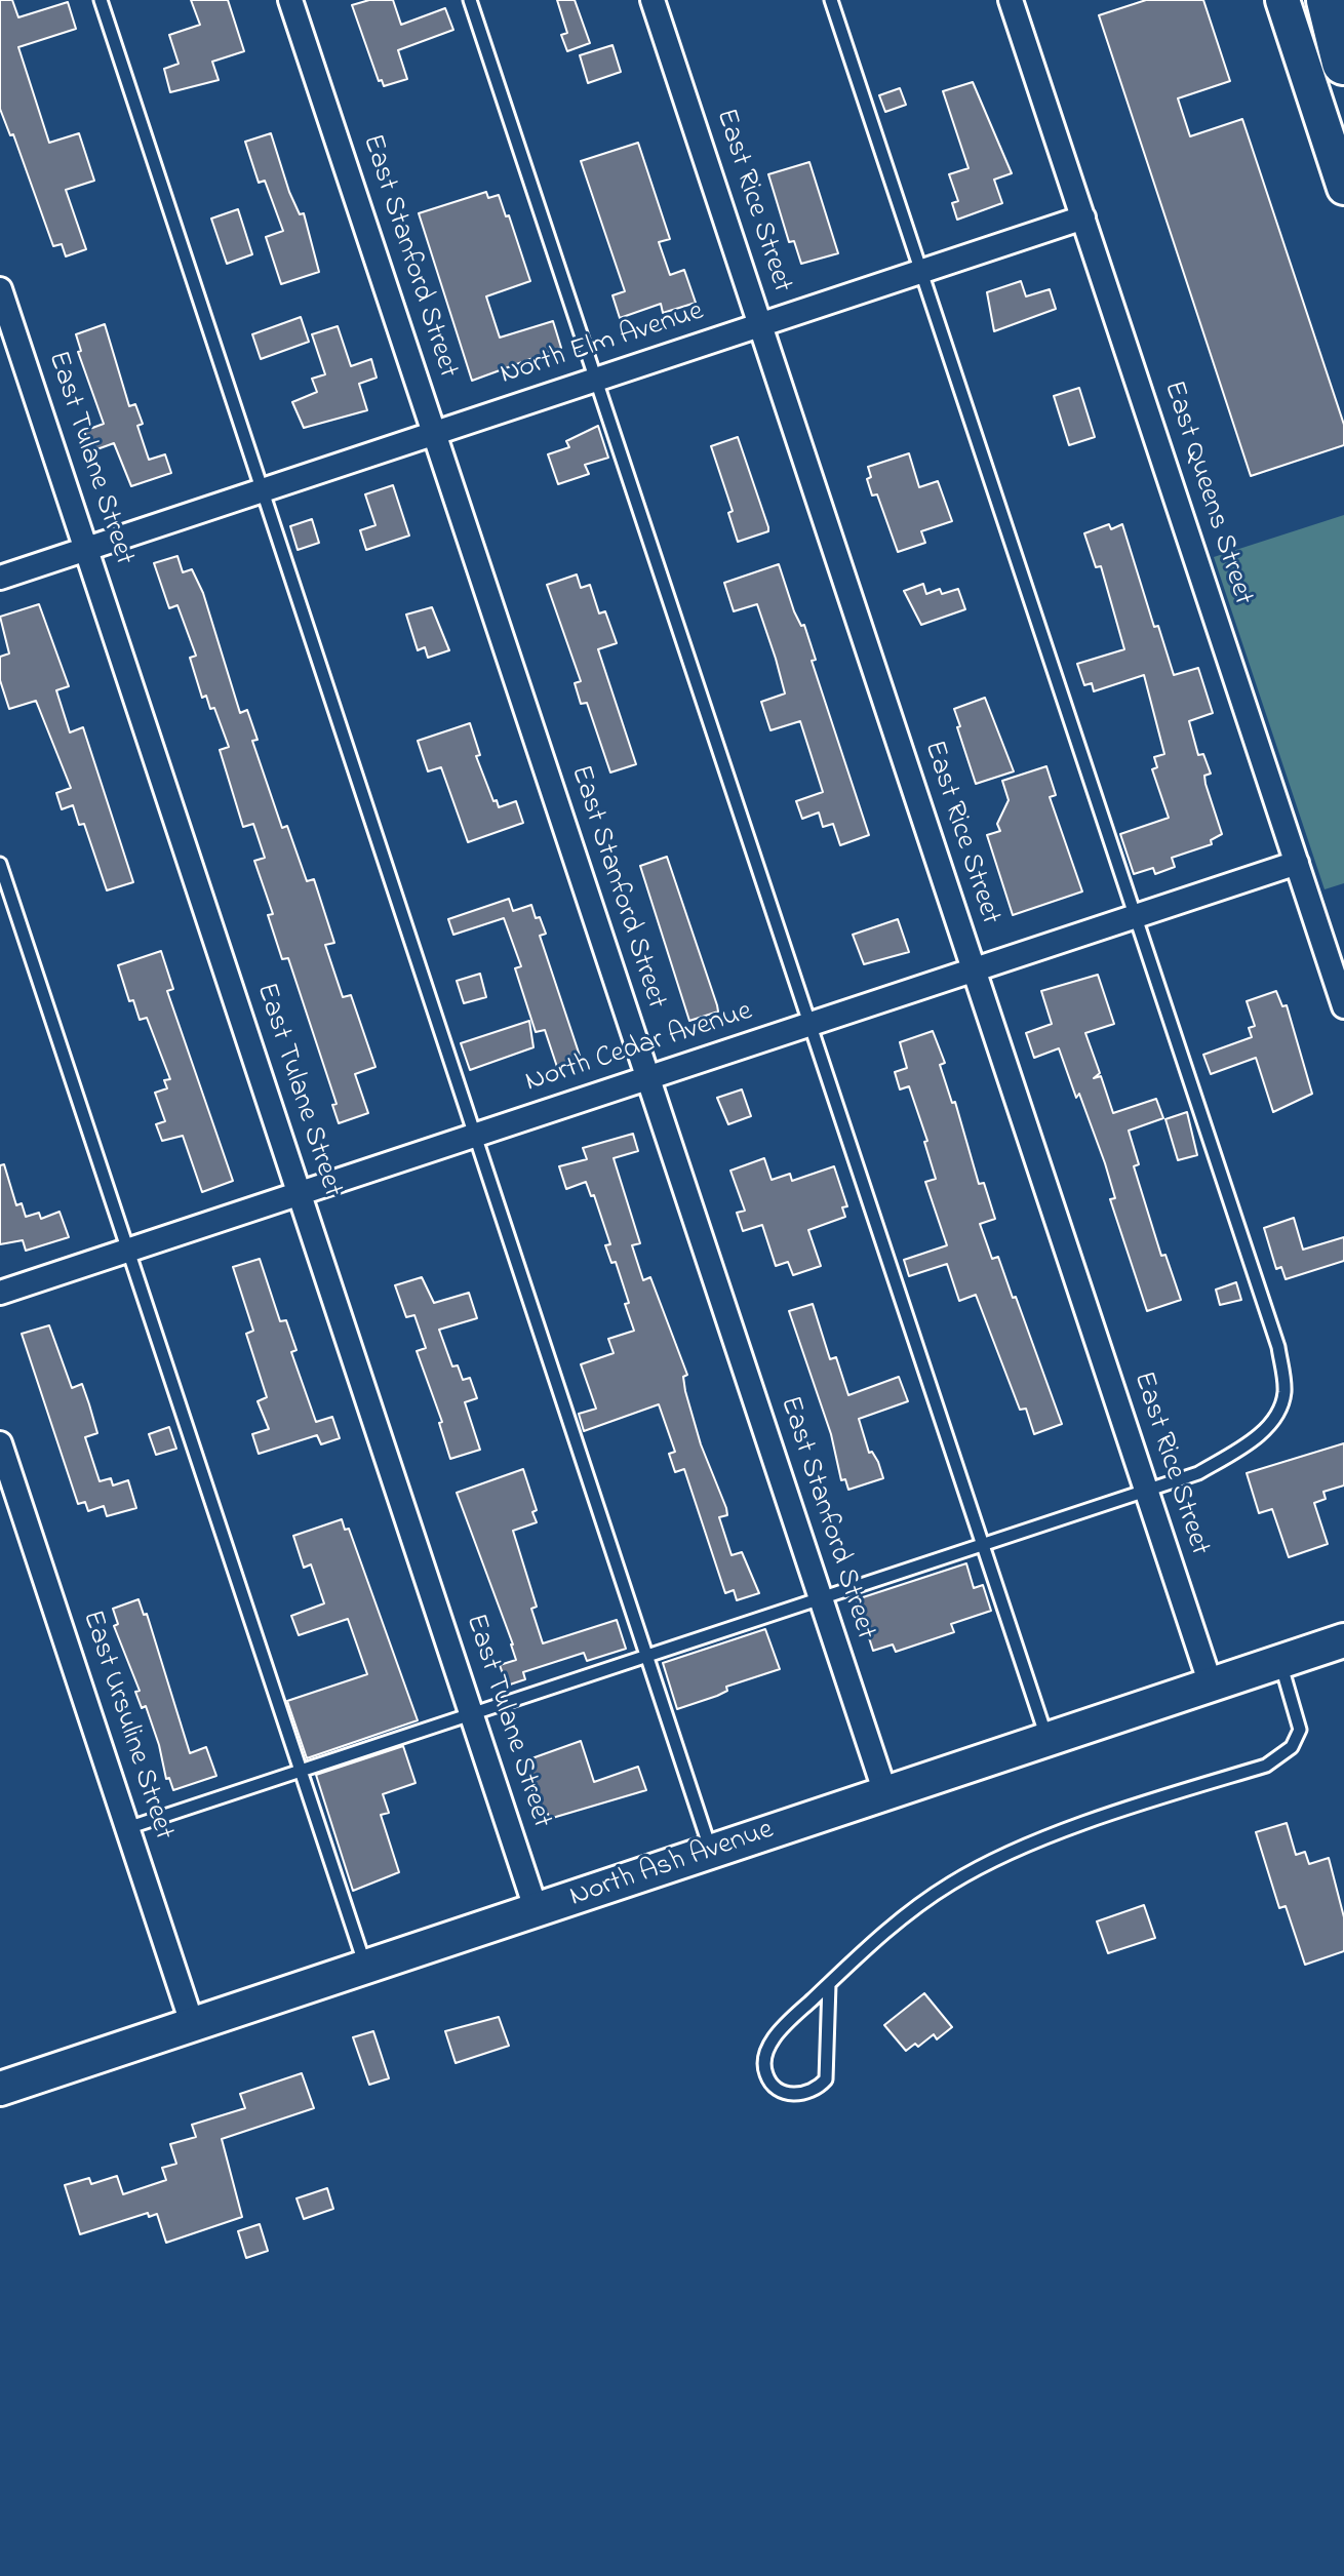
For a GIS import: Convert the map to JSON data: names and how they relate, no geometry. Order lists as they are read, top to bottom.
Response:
{
  "streets": {
    "street": [
      "East Rice Street",
      "East Stanford Street",
      "North Elm Avenue",
      "East Tulane Street",
      "East Queens Street",
      "North Cedar Avenue",
      "East Ursuline Street",
      "North Ash Avenue"
    ]
  },
  "crossings": [
    ["East Rice Street", "North Elm Avenue"],
    ["East Rice Street", "North Cedar Avenue"],
    ["East Rice Street", "North Ash Avenue"],
    ["East Stanford Street", "North Elm Avenue"],
    ["East Stanford Street", "North Cedar Avenue"],
    ["East Stanford Street", "North Ash Avenue"],
    ["North Elm Avenue", "East Tulane Street"],
    ["North Elm Avenue", "East Queens Street"],
    ["East Tulane Street", "North Cedar Avenue"],
    ["East Tulane Street", "North Ash Avenue"],
    ["East Queens Street", "North Cedar Avenue"],
    ["East Ursuline Street", "North Ash Avenue"]
  ]
}
